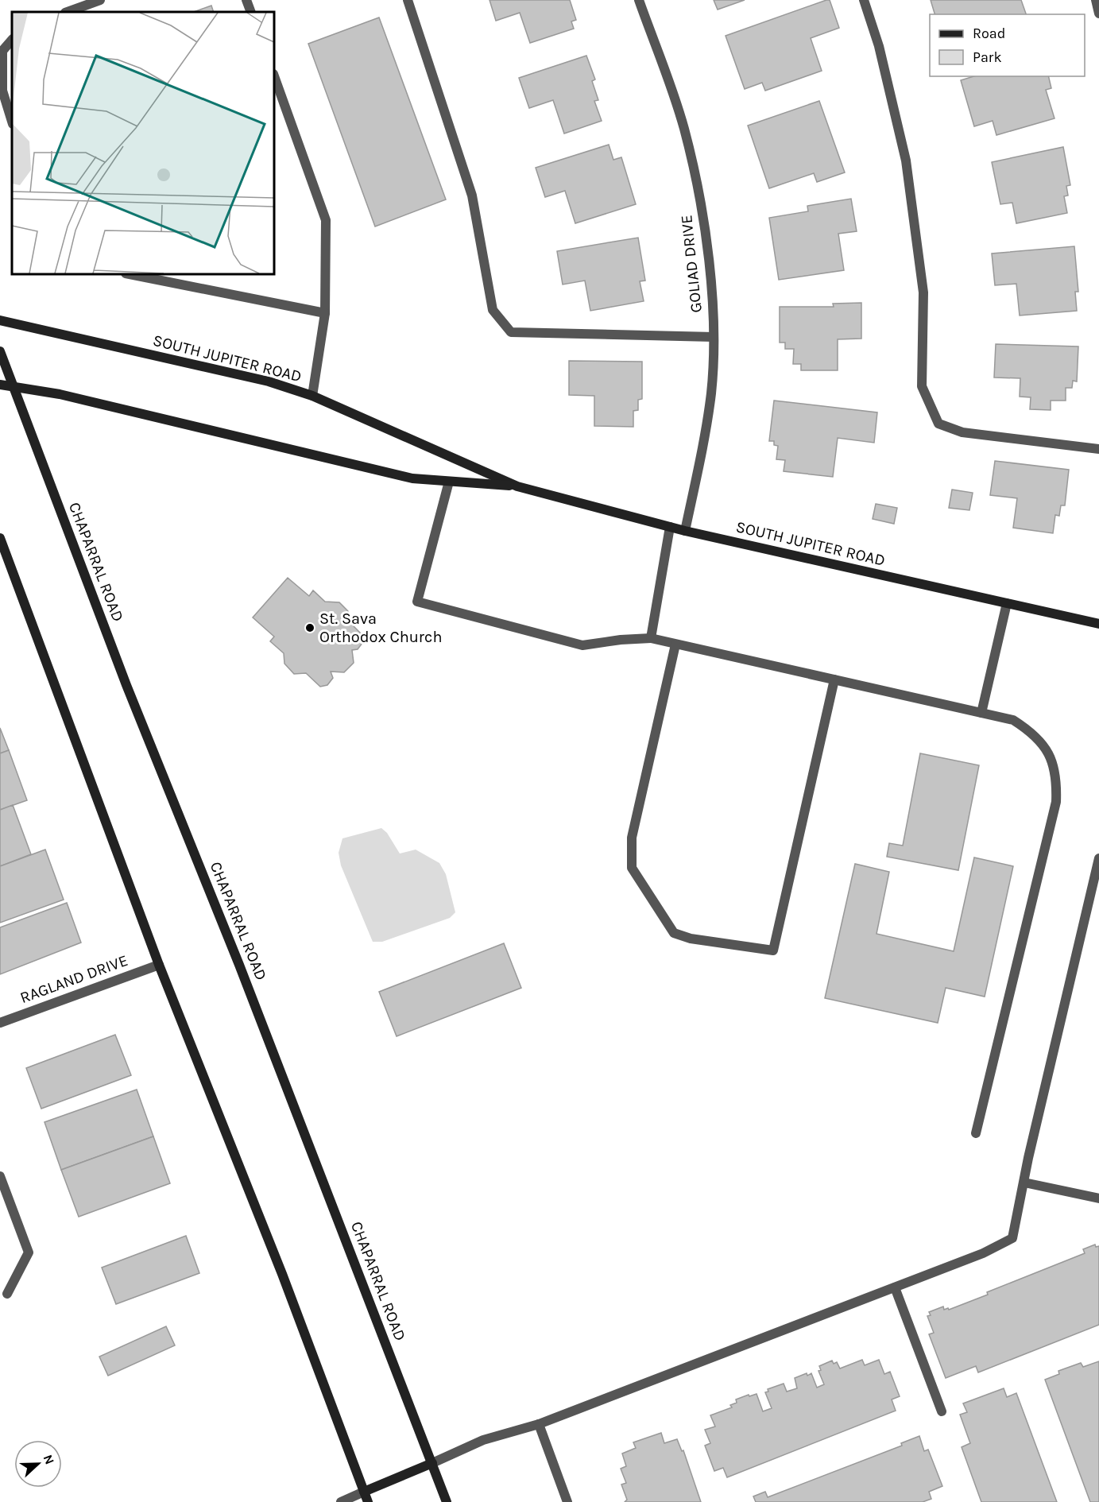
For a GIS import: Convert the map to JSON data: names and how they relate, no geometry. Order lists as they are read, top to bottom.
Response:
{
  "streets": {
    "main road": ["SOUTH JUPITER ROAD", "CHAPARRAL ROAD"],
    "street": ["GOLIAD DRIVE", "RAGLAND DRIVE"]
  },
  "crossings": [
    ["GOLIAD DRIVE", "SOUTH JUPITER ROAD"],
    ["SOUTH JUPITER ROAD", "CHAPARRAL ROAD"]
  ],
  "places": ["St. Sava Orthodox Church"],
  "legend": ["Road", "Park"],
  "north": "right"
}
